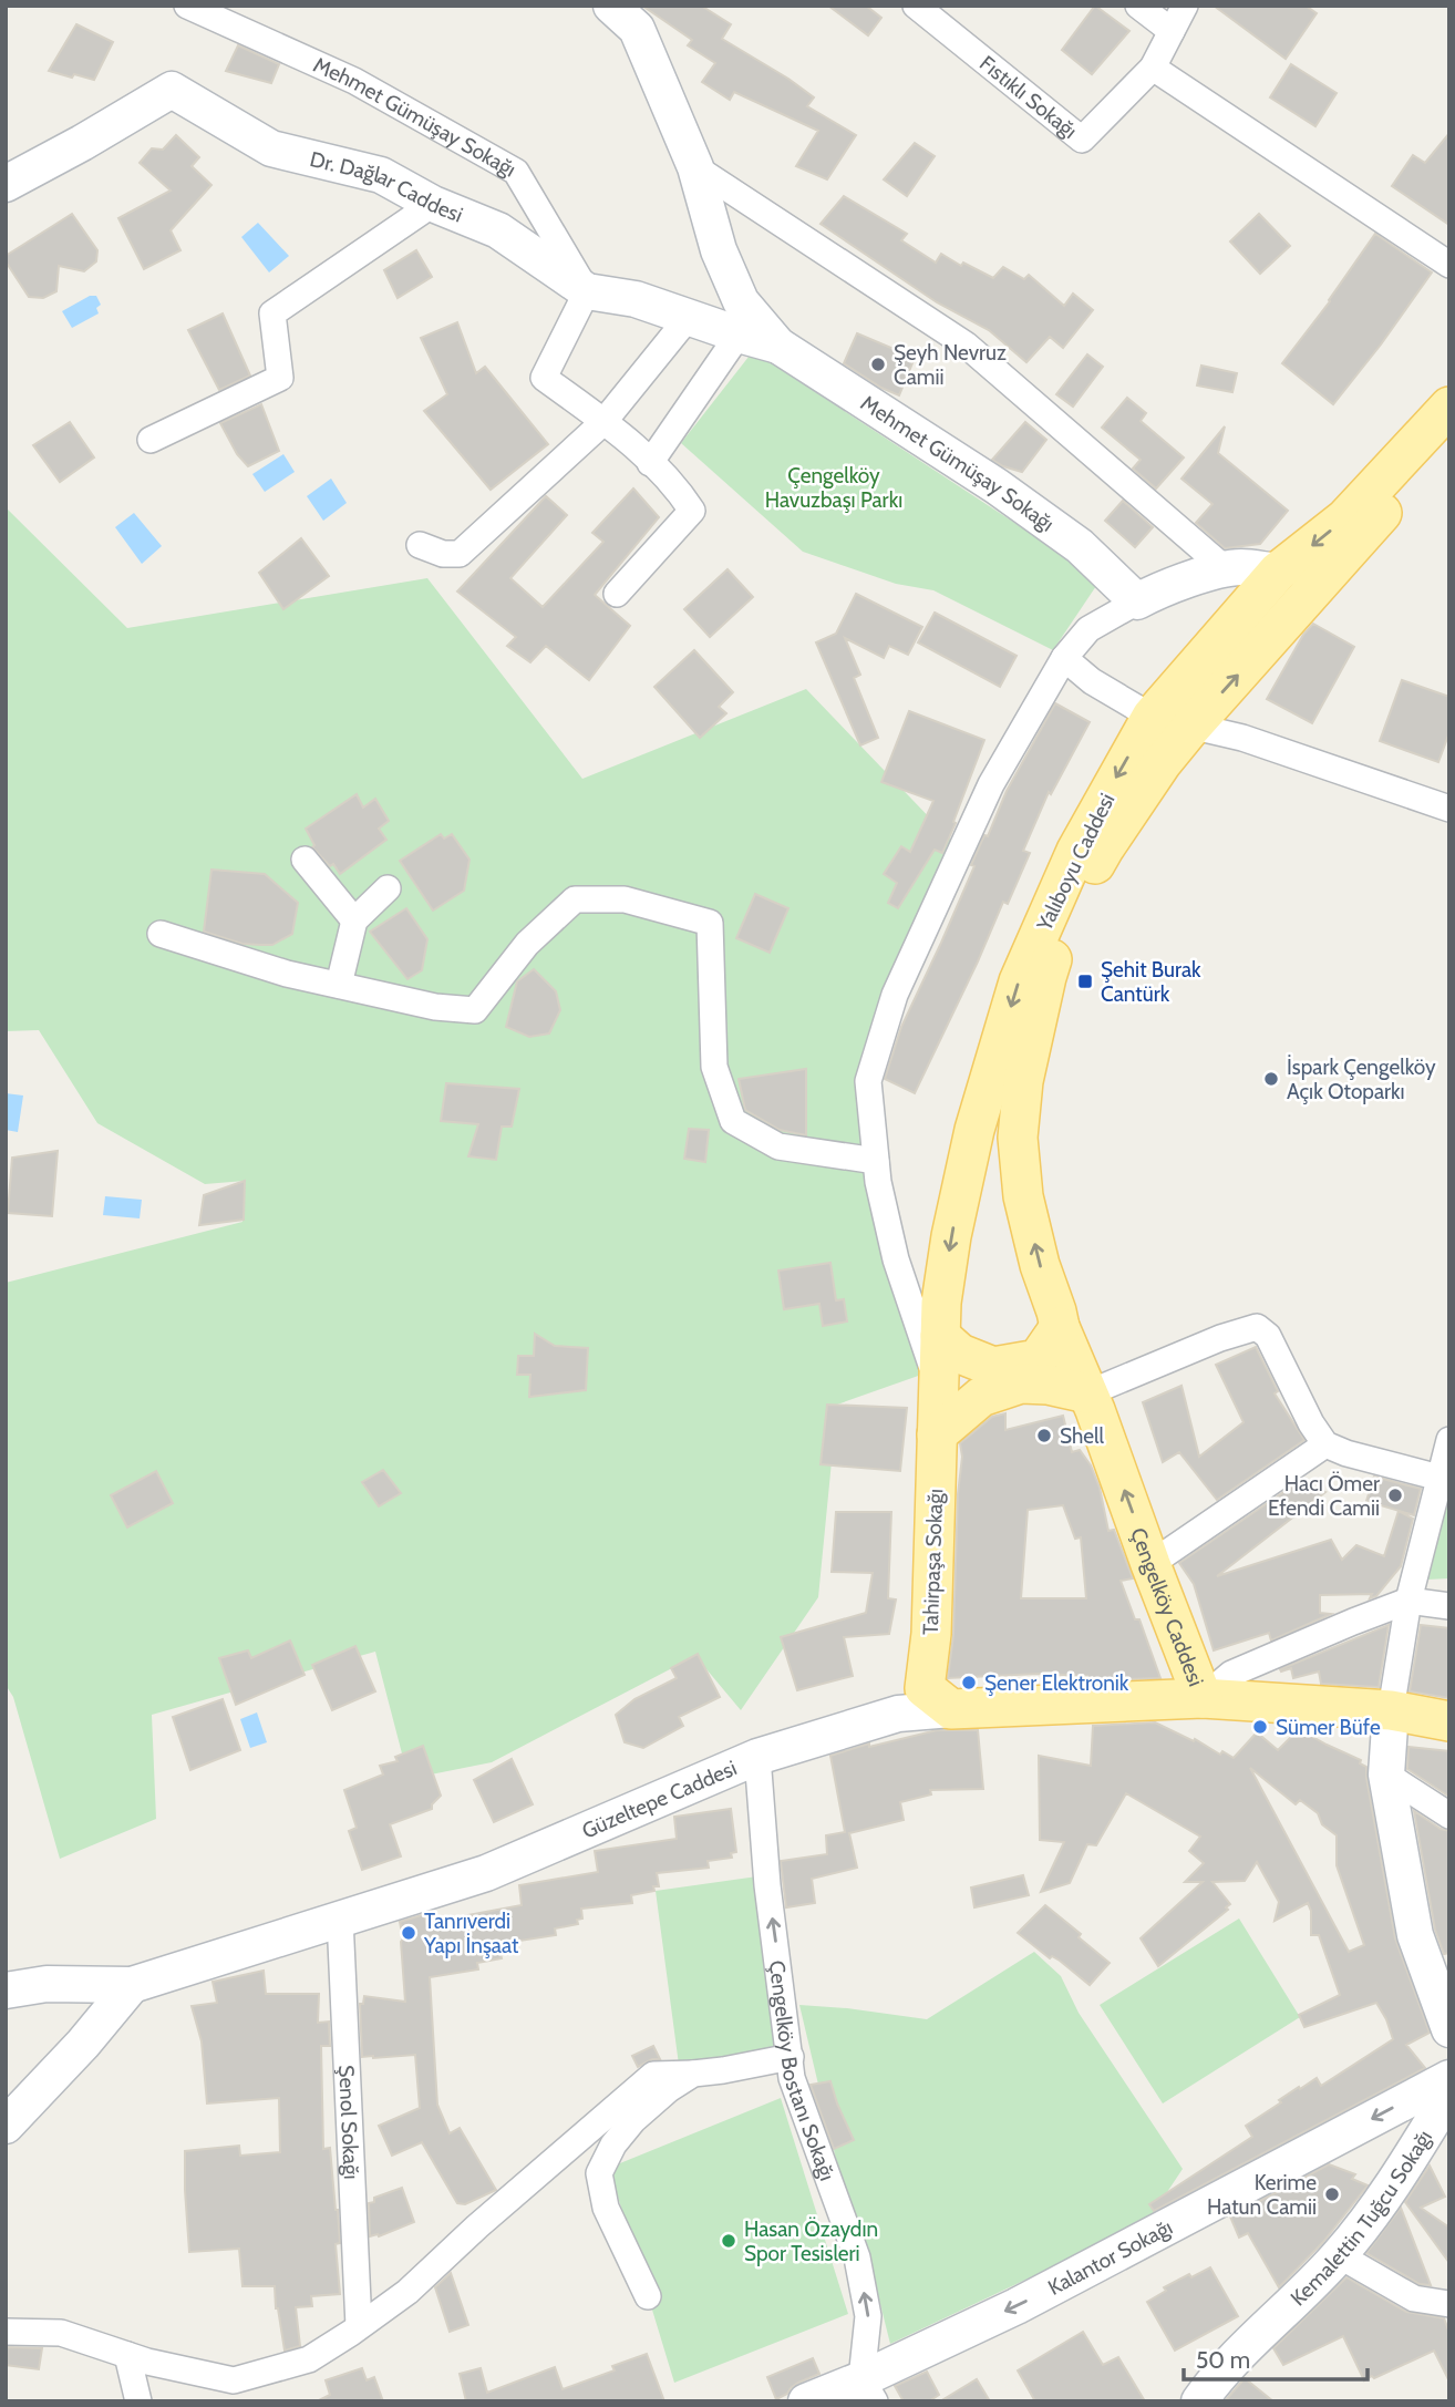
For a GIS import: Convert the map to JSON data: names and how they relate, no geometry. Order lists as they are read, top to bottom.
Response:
{
  "streets": {
    "main road": [
      "Yalıboyu Caddesi",
      "Tahirpaşa Sokağı",
      "Çengelköy Caddesi",
      "Güzeltepe Caddesi"
    ],
    "street": [
      "Fıstıklı Sokağı",
      "Mehmet Gümüşay Sokağı",
      "Dr. Dağlar Caddesi",
      "Çengelköy Bostanı Sokağı",
      "Şenol Sokağı",
      "Kemalettin Tuğcu Sokağı",
      "Kalantor Sokağı"
    ]
  },
  "crossings": [
    ["Mehmet Gümüşay Sokağı", "Dr. Dağlar Caddesi"],
    ["Yalıboyu Caddesi", "Tahirpaşa Sokağı"],
    ["Yalıboyu Caddesi", "Çengelköy Caddesi"],
    ["Tahirpaşa Sokağı", "Güzeltepe Caddesi"],
    ["Çengelköy Caddesi", "Güzeltepe Caddesi"],
    ["Güzeltepe Caddesi", "Çengelköy Bostanı Sokağı"],
    ["Güzeltepe Caddesi", "Şenol Sokağı"],
    ["Çengelköy Bostanı Sokağı", "Kalantor Sokağı"]
  ],
  "one_way": ["Çengelköy Bostanı Sokağı", "Kalantor Sokağı"],
  "parks": ["Çengelköy Havuzbaşı Parkı"],
  "places": {
    "other": [
      "Şeyh Nevruz Camii",
      "İspark Çengelköy Açık Otoparkı",
      "Shell",
      "Hacı Ömer Efendi Camii",
      "Şener Elektronik",
      "Sümer Büfe",
      "Tanrıverdi Yapı İnşaat",
      "Kerime Hatun Camii",
      "Hasan Özaydın Spor Tesisleri"
    ],
    "transit": ["Şehit Burak Cantürk"]
  },
  "scale_bar": "50 m"
}
